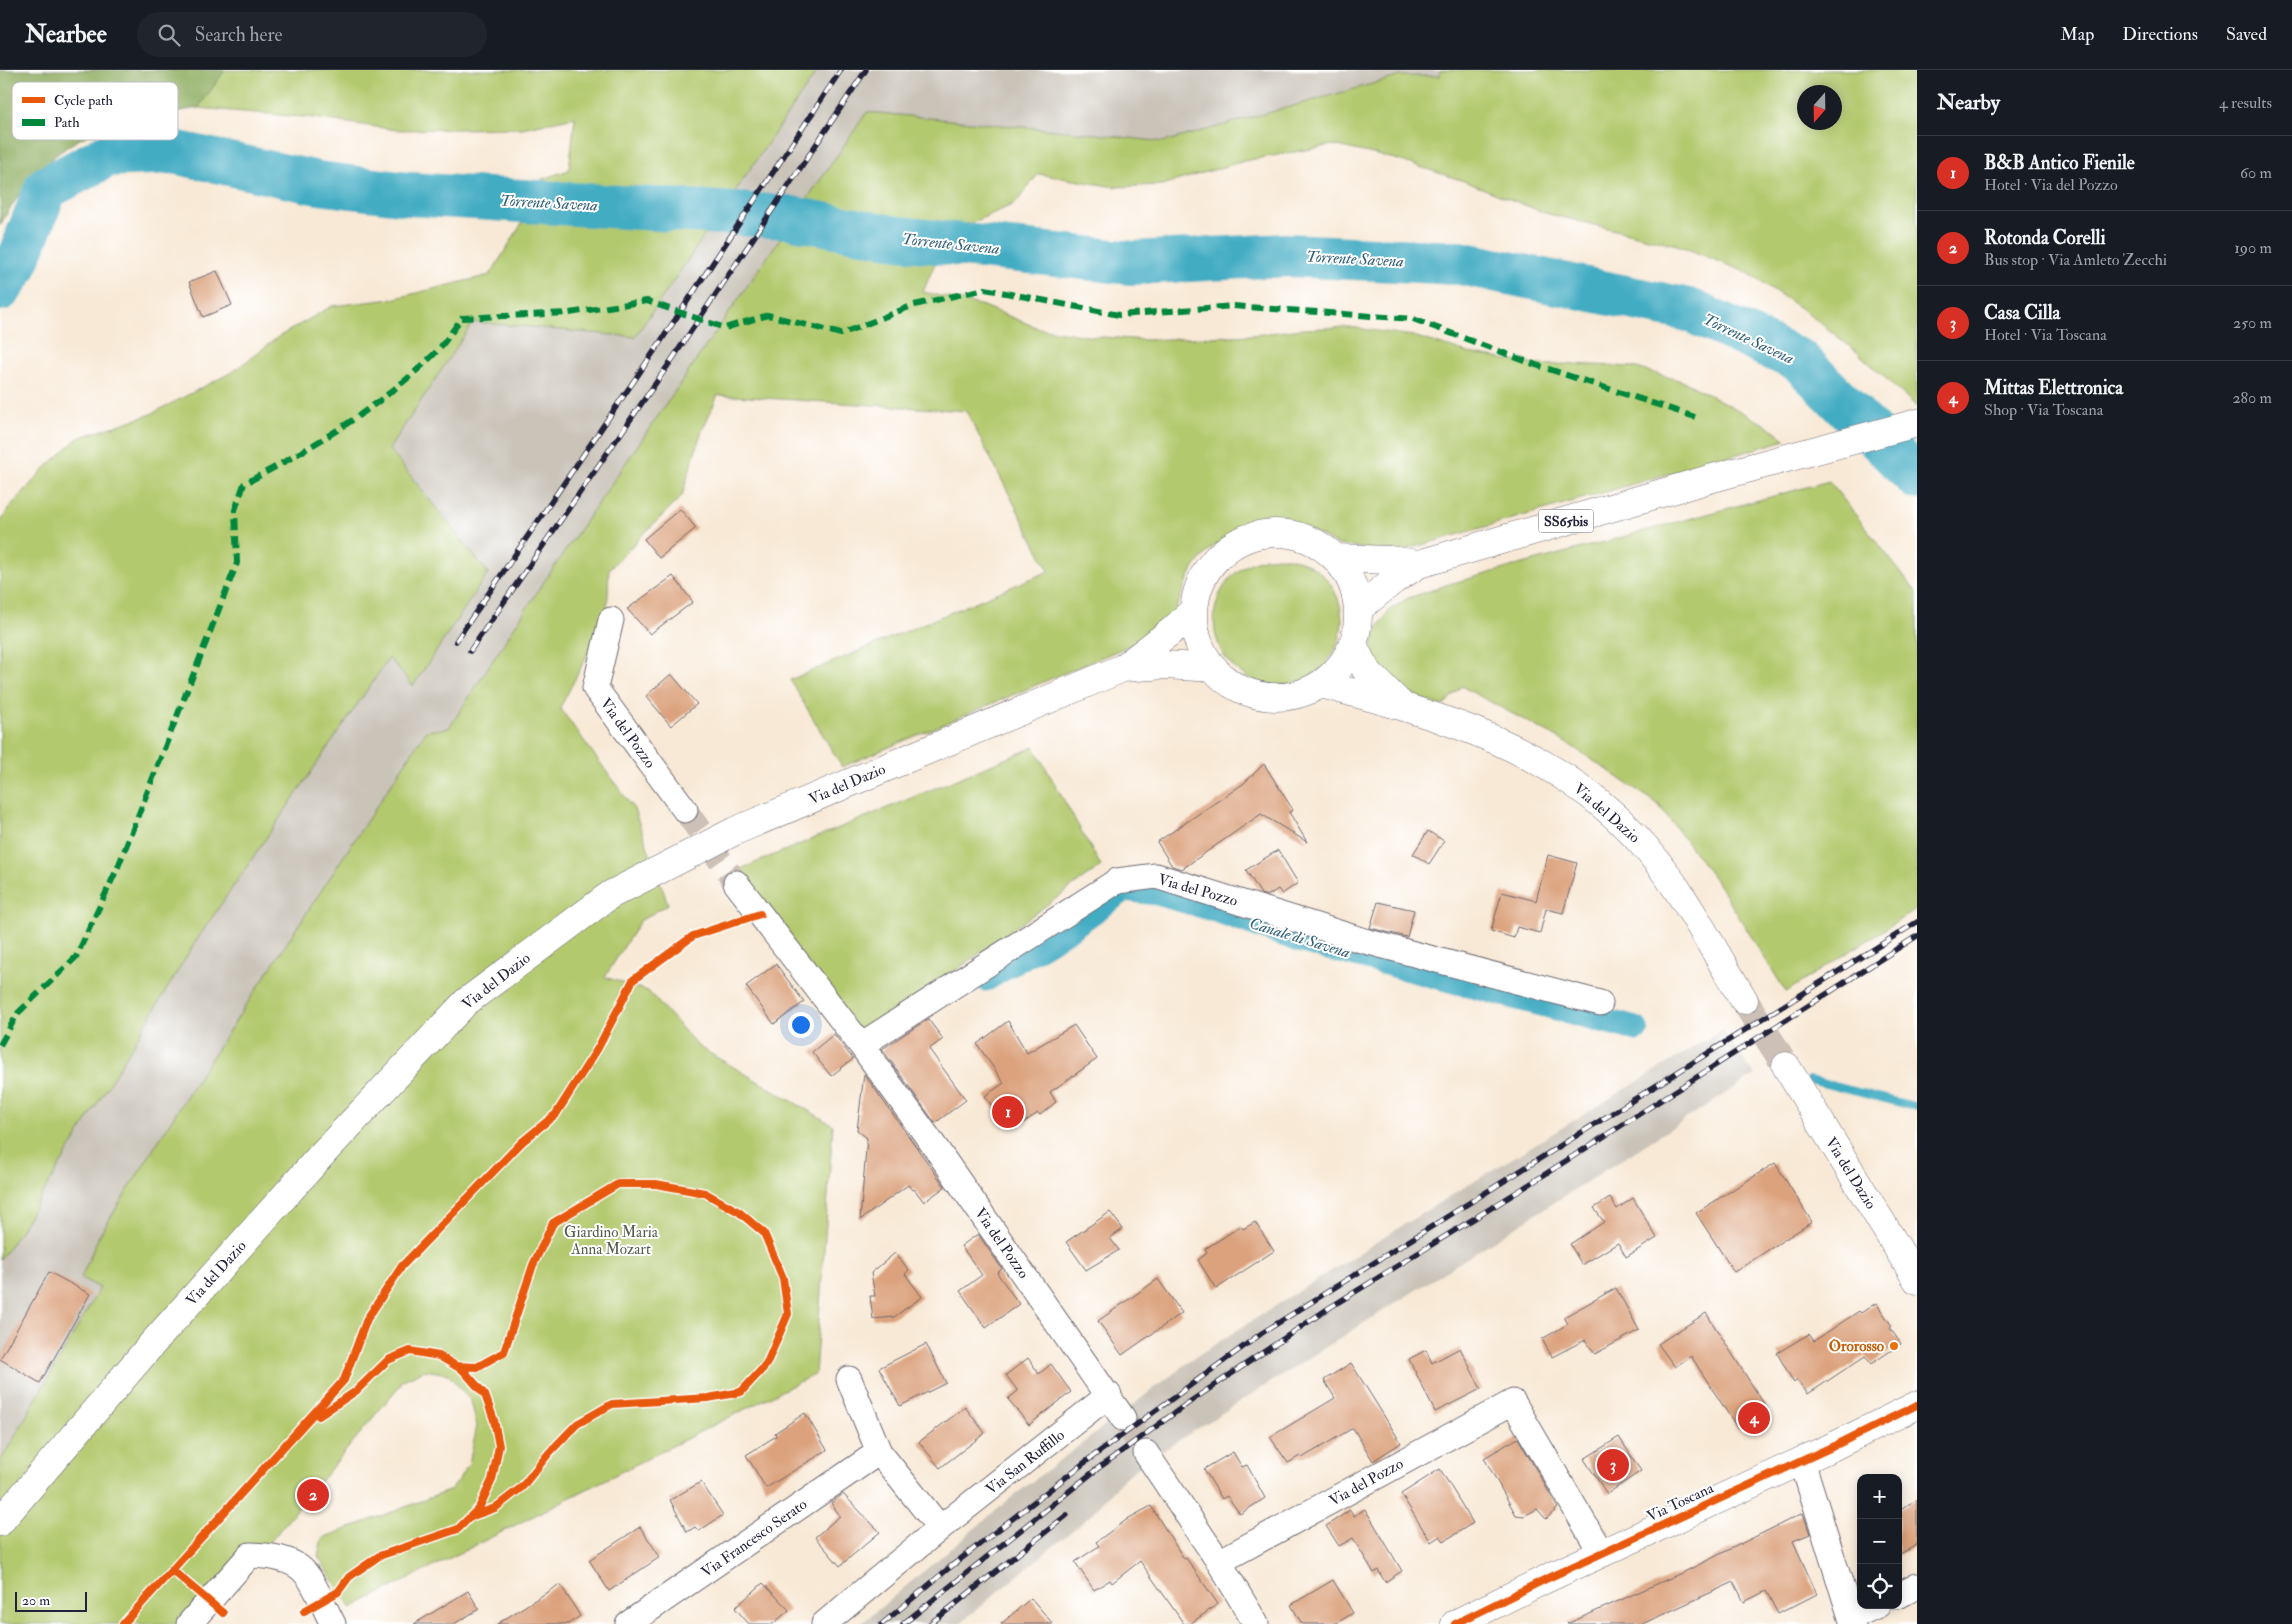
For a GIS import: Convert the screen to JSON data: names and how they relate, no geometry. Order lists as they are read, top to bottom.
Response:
{
  "streets": {
    "main road": ["SS65bis", "Via del Dazio", "Via Toscana"],
    "street": ["Via del Pozzo", "Via San Ruffillo", "Via Francesco Serato"]
  },
  "crossings": [
    ["SS65bis", "Via del Dazio"],
    ["Via del Pozzo", "Via San Ruffillo"],
    ["Via del Pozzo", "Via Toscana"]
  ],
  "water": ["Torrente Savena", "Canale di Savena"],
  "parks": ["Giardino Maria Anna Mozart"],
  "places": ["Ororosso"],
  "legend": ["Cycle path", "Path"],
  "scale_bar": "20 m",
  "north": "bottom",
  "page": {
    "header": "Nearbee",
    "search": "Search here",
    "nav": ["Map", "Directions", "Saved"],
    "heading": ["Nearby", "4 results"],
    "list": [
      {
        "mark": "1",
        "name": "B&B Antico Fienile",
        "note": "Hotel · Via del Pozzo",
        "value": "60 m"
      },
      {
        "mark": "2",
        "name": "Rotonda Corelli",
        "note": "Bus stop · Via Amleto Zecchi",
        "value": "190 m"
      },
      {
        "mark": "3",
        "name": "Casa Cilla",
        "note": "Hotel · Via Toscana",
        "value": "250 m"
      },
      {
        "mark": "4",
        "name": "Mittas Elettronica",
        "note": "Shop · Via Toscana",
        "value": "280 m"
      }
    ],
    "pins": [
      "1",
      "4",
      "3",
      "2"
    ],
    "map_buttons": ["+", "−"],
    "scale": "20 m"
  }
}
